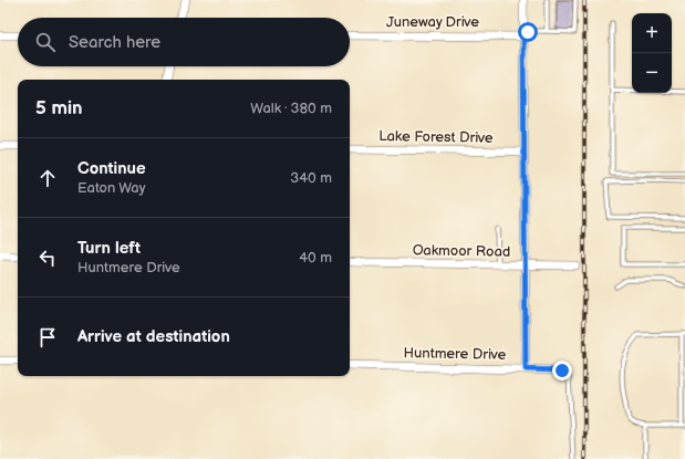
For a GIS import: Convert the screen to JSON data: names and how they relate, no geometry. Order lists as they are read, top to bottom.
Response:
{
  "streets": {
    "street": [
      "Juneway Drive",
      "Lake Forest Drive",
      "Oakmoor Road",
      "Huntmere Drive"
    ]
  },
  "page": {
    "map_buttons": ["+", "−"],
    "search": "Search here",
    "heading": ["5 min", "Walk · 380 m"],
    "list": [
      ["Continue", "Eaton Way", "340 m"],
      ["Turn left", "Huntmere Drive", "40 m"],
      "Arrive at destination"
    ]
  }
}
